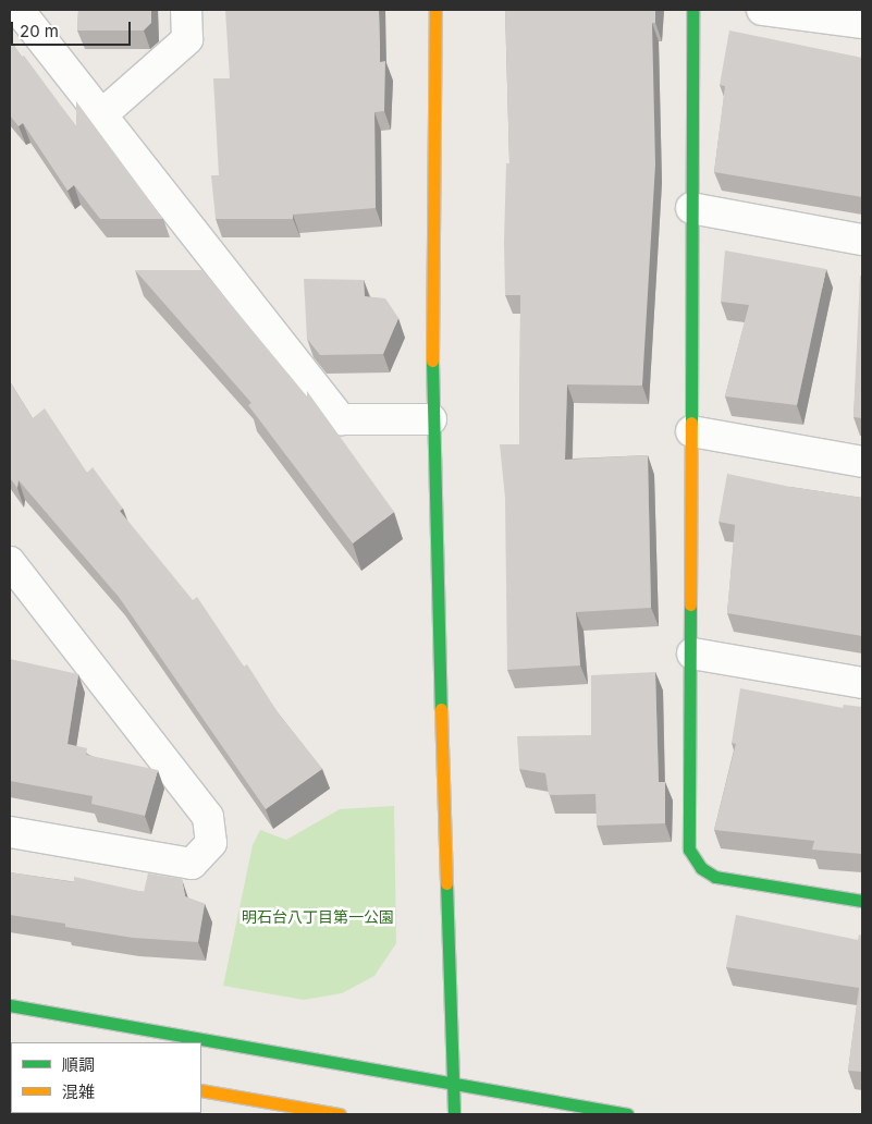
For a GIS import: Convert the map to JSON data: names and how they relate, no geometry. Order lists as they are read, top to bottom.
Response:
{
  "parks": ["明石台八丁目第一公園"],
  "legend": ["順調", "混雑"],
  "scale_bar": "20 m"
}
